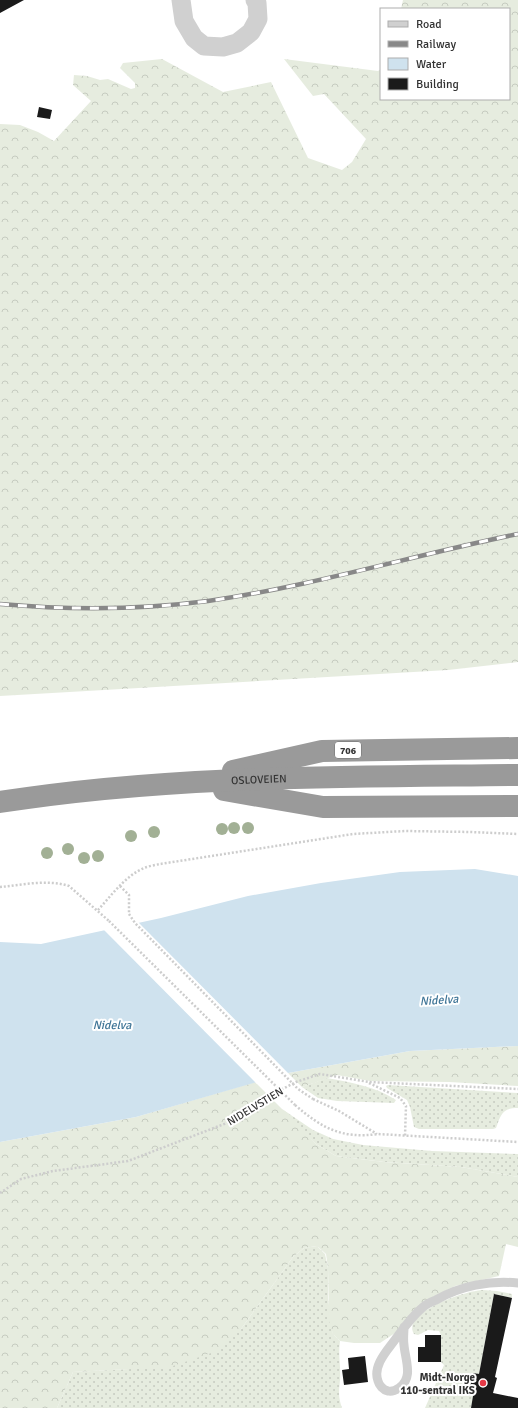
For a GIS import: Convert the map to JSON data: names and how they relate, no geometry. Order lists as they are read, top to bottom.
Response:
{
  "streets": {
    "highway": ["706", "OSLOVEIEN"],
    "path": ["NIDELVSTIEN"]
  },
  "crossings": [
    ["706", "OSLOVEIEN"]
  ],
  "water": ["Nidelva"],
  "places": ["Midt-Norge 110-sentral IKS"],
  "legend": [
    "Road",
    "Railway",
    "Water",
    "Building"
  ]
}
